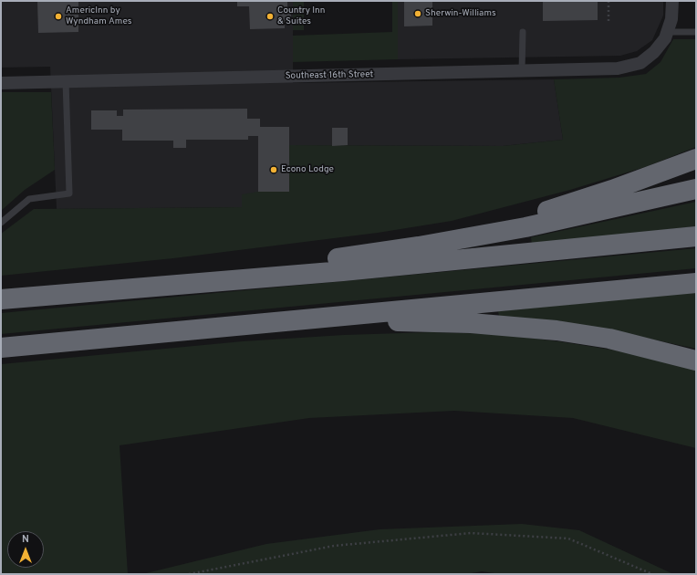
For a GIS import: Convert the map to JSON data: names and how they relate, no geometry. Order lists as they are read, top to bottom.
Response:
{
  "streets": {
    "street": ["Southeast 16th Street"]
  },
  "places": [
    "Sherwin-Williams",
    "AmericInn by Wyndham Ames",
    "Country Inn & Suites",
    "Econo Lodge"
  ],
  "north": "top"
}
